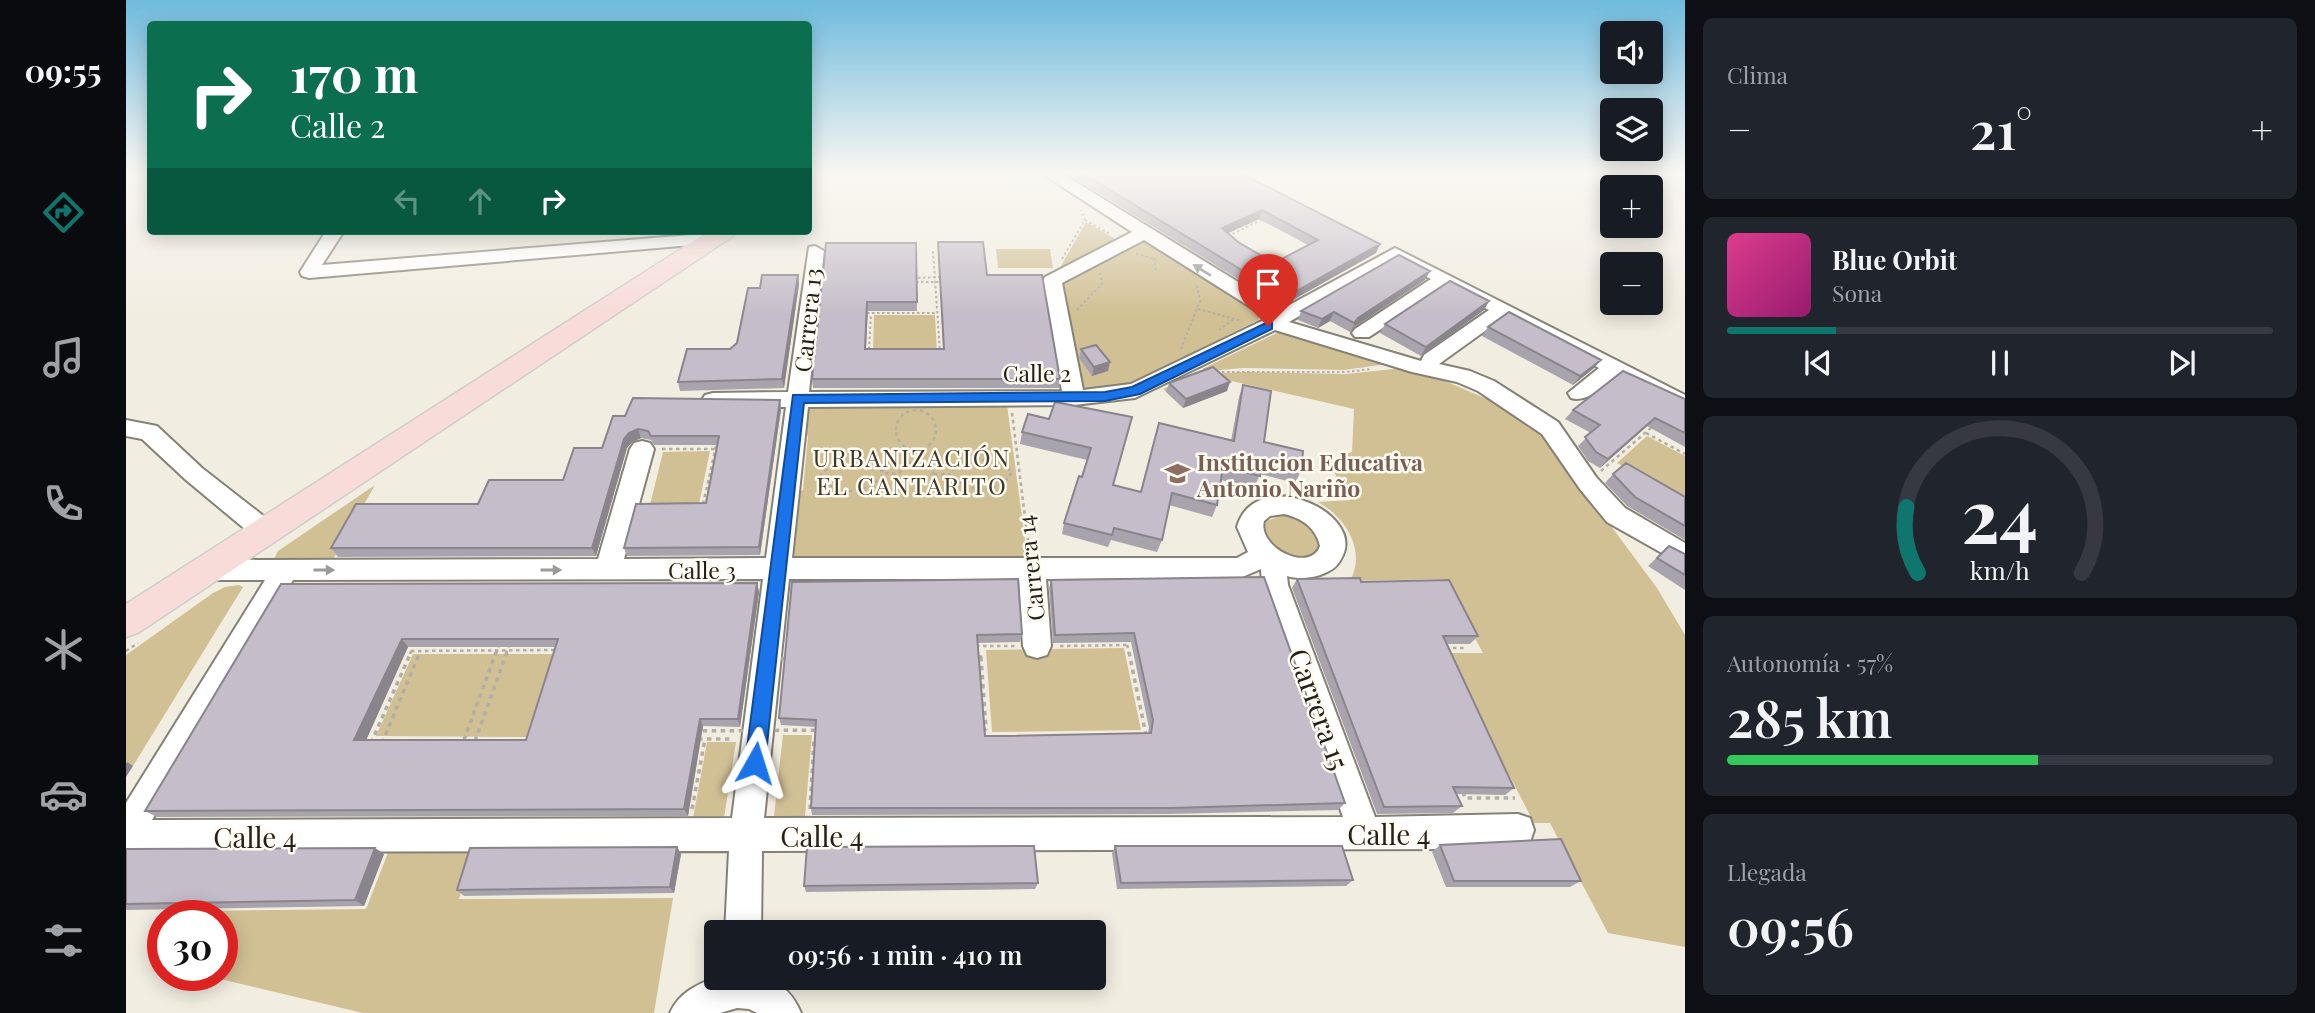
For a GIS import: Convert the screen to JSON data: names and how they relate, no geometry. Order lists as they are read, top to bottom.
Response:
{
  "streets": {
    "street": [
      "Carrera 13",
      "Calle 2",
      "Carrera 14",
      "Calle 3",
      "Carrera 15",
      "Calle 4"
    ]
  },
  "crossings": [
    ["Carrera 13", "Calle 2"],
    ["Carrera 13", "Calle 3"],
    ["Carrera 13", "Calle 4"],
    ["Calle 2", "Carrera 14"],
    ["Carrera 14", "Calle 3"],
    ["Calle 3", "Carrera 15"],
    ["Carrera 15", "Calle 4"]
  ],
  "districts": ["URBANIZACIÓN EL CANTARITO"],
  "places": {
    "school or university": ["Institucion Educativa Antonio Nariño"]
  },
  "page": {
    "tabs": "09:55",
    "tile": [
      "Clima",
      ["Autonomía · 57%", "285 km"],
      ["Llegada", "09:56"]
    ],
    "map_buttons": ["+", "−"],
    "turn": ["170 m", "Calle 2"],
    "heat": ["−", "21°", "+"],
    "song": ["Blue Orbit", "Sona"],
    "limit": "30",
    "trip": "09:56 · 1 min · 410 m",
    "gauge": ["24", "km/h"]
  }
}
